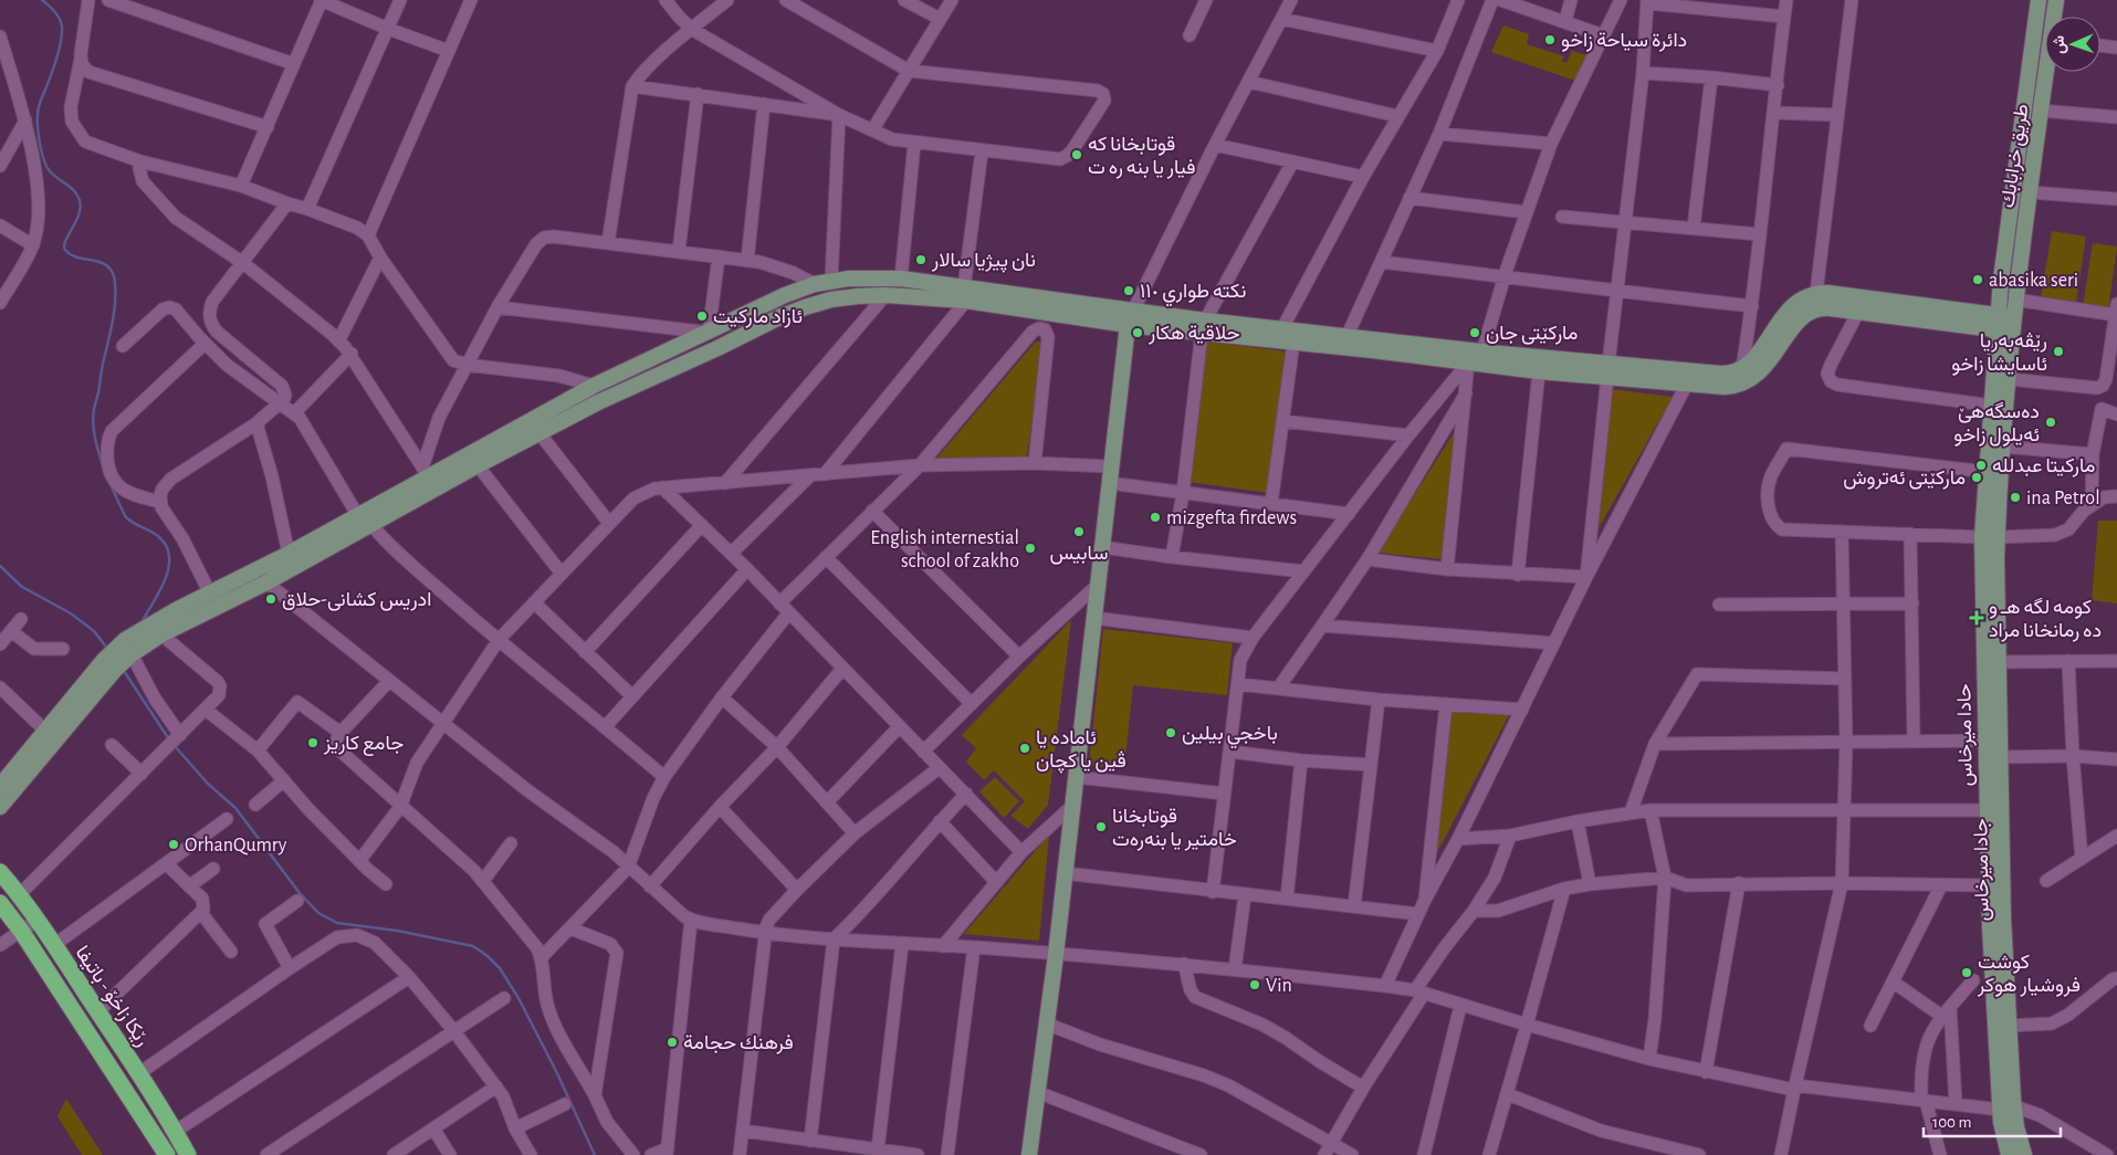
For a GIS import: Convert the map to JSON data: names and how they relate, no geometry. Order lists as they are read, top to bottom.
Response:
{
  "streets": {
    "highway": ["رێکا زاخۆ - باتیفا"],
    "main road": ["طريق خرابابك", "حادا ميرخاس", "جادا ميرخاس"]
  },
  "crossings": [
    ["طريق خرابابك", "حادا ميرخاس"],
    ["طريق خرابابك", "جادا ميرخاس"],
    ["حادا ميرخاس", "جادا ميرخاس"]
  ],
  "places": {
    "other": [
      "دائرة سياحة زاخو",
      "قوتابخانا كه فيار يا بنه ره ت",
      "نان پيژيا سالار",
      "abasika seri",
      "نكته طواري ١١٠",
      "ئازاد ماركيت",
      "حلاقية هكار",
      "مارکێتی جان",
      "رێڤه‌به‌ريا ئاسايشا زاخو",
      "ده‌سگه‌هێ ئه‌يلول زاخو",
      "ماركيتا عبدلله",
      "مارکێتی ئەتروش",
      "ina Petrol",
      "mizgefta firdews",
      "سابيس",
      "English internestial school of zakho",
      "ادريس كشانى-حلاق",
      "باخجي بيلين",
      "جامع كاريز",
      "ئاماده یا ڤین یا کچان",
      "قوتابخانا خامتیر یا بنەرەت",
      "OrhanQumry",
      "كوشت فروشيار هوكر",
      "Vin",
      "فرهنك حجامة"
    ],
    "health": ["كومه لگه هـ و ده رمانخانا مراد"]
  },
  "scale_bar": "100 m",
  "north": "left"
}
